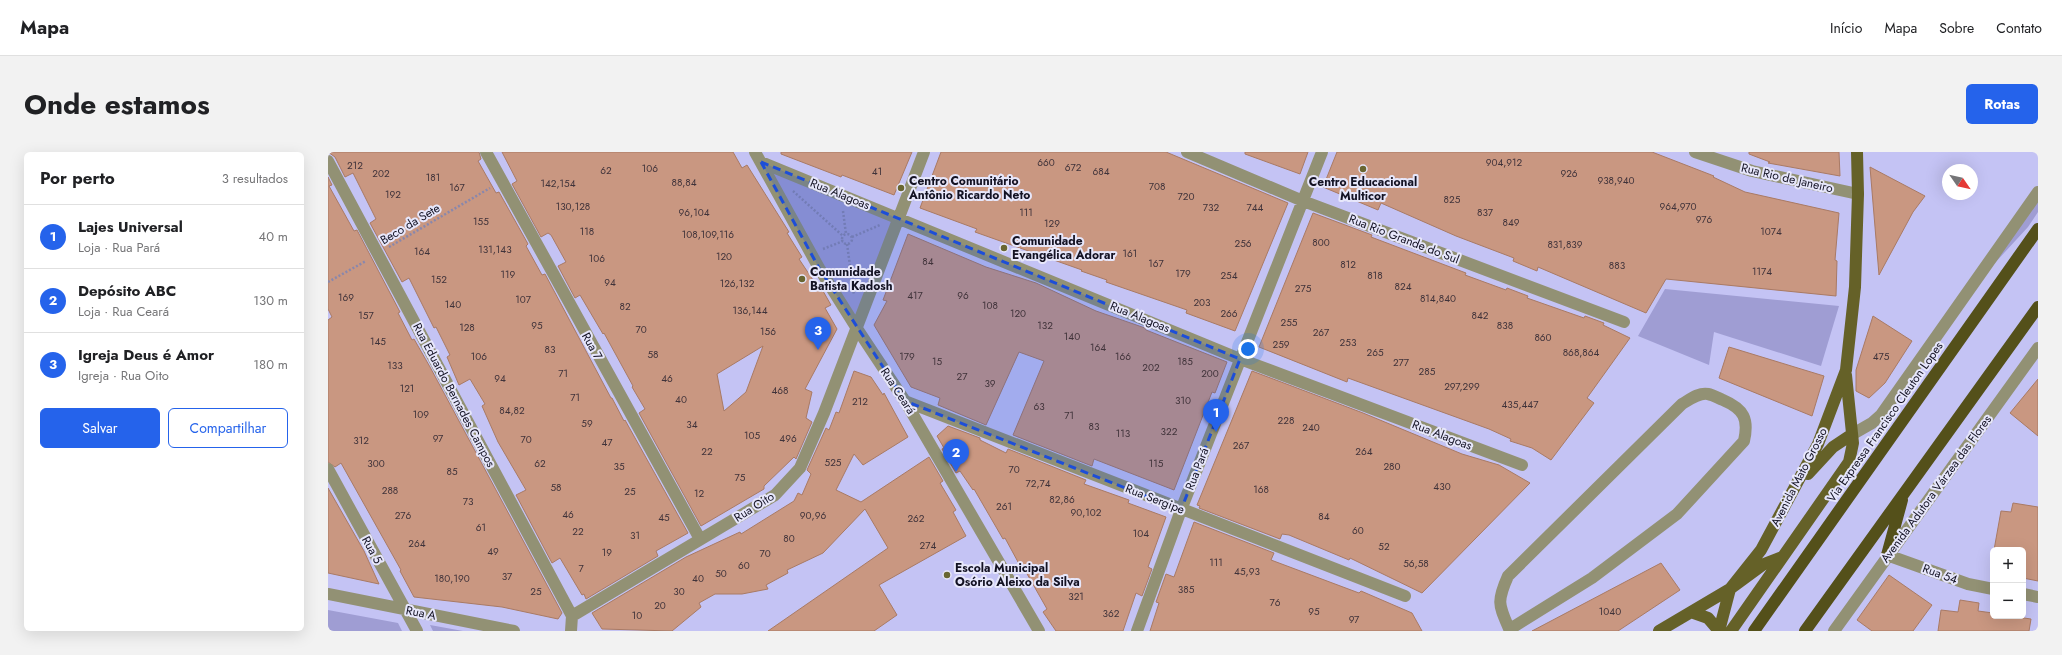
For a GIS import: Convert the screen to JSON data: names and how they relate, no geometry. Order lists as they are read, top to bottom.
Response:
{
  "streets": {
    "highway": ["Via Expressa Francisco Cleuton Lopes"],
    "main road": ["Avenida Mato Grosso"],
    "street": [
      "Rua Rio de Janeiro",
      "Rua Alagoas",
      "Rua Rio Grande do Sul",
      "Rua 7",
      "Rua Ceará",
      "Rua Eduardo Bernades Campos",
      "Rua Pará",
      "Avenida Adutora Várzea das Flores",
      "Rua Sergipe",
      "Rua Oito",
      "Rua 5",
      "Rua 54",
      "Rua A"
    ],
    "path": ["Beco da Sete"]
  },
  "crossings": [
    ["Rua Rio de Janeiro", "Avenida Mato Grosso"],
    ["Rua Alagoas", "Rua Ceará"],
    ["Rua Alagoas", "Rua Pará"],
    ["Rua Alagoas", "Rua Oito"],
    ["Beco da Sete", "Rua 7"],
    ["Beco da Sete", "Rua Eduardo Bernades Campos"],
    ["Rua Rio Grande do Sul", "Rua Pará"],
    ["Rua 7", "Rua Oito"],
    ["Rua Ceará", "Rua Sergipe"],
    ["Rua Ceará", "Rua Oito"],
    ["Rua Eduardo Bernades Campos", "Rua Oito"],
    ["Rua Pará", "Rua Sergipe"],
    ["Avenida Adutora Várzea das Flores", "Rua 54"],
    ["Rua 5", "Rua A"]
  ],
  "places": [
    "Centro Educacional Multicor",
    "Centro Comunitário Antônio Ricardo Neto",
    "Comunidade Evangélica Adorar",
    "Comunidade Batista Kadosh",
    "Escola Municipal Osório Aleixo da Silva"
  ],
  "house_numbers": [
    "660",
    "904,912",
    "212",
    "672",
    "106",
    "62",
    "41",
    "684",
    "202",
    "926",
    "181",
    "938,940",
    "88,84",
    "142,154",
    "708",
    "167",
    "192",
    "720",
    "825",
    "130,128",
    "964,970",
    "732",
    "744",
    "96,104",
    "111",
    "837",
    "976",
    "155",
    "849",
    "129",
    "118",
    "1074",
    "108,109,116",
    "800",
    "256",
    "831,839",
    "131,143",
    "164",
    "161",
    "120",
    "106",
    "84",
    "167",
    "812",
    "883",
    "1174",
    "179",
    "119",
    "254",
    "818",
    "152",
    "94",
    "126,132",
    "824",
    "275",
    "417",
    "96",
    "169",
    "814,840",
    "107",
    "203",
    "140",
    "108",
    "82",
    "136,144",
    "120",
    "266",
    "157",
    "842",
    "255",
    "95",
    "132",
    "838",
    "128",
    "70",
    "156",
    "267",
    "140",
    "860",
    "145",
    "253",
    "259",
    "164",
    "83",
    "265",
    "868,864",
    "58",
    "106",
    "179",
    "166",
    "475",
    "15",
    "185",
    "277",
    "133",
    "202",
    "285",
    "71",
    "200",
    "27",
    "94",
    "46",
    "39",
    "297,299",
    "121",
    "468",
    "71",
    "40",
    "310",
    "212",
    "435,447",
    "63",
    "84,82",
    "109",
    "71",
    "228",
    "59",
    "34",
    "83",
    "240",
    "322",
    "113",
    "105",
    "97",
    "496",
    "70",
    "312",
    "47",
    "267",
    "22",
    "264",
    "525",
    "300",
    "62",
    "115",
    "35",
    "280",
    "70",
    "85",
    "75",
    "72,74",
    "430",
    "58",
    "168",
    "288",
    "25",
    "12",
    "82,86",
    "73",
    "261",
    "90,102",
    "46",
    "276",
    "90,96",
    "84",
    "45",
    "262",
    "61",
    "60",
    "22",
    "104",
    "31",
    "80",
    "264",
    "274",
    "52",
    "49",
    "19",
    "70",
    "111",
    "56,58",
    "60",
    "7",
    "45,93",
    "50",
    "37",
    "180,190",
    "40",
    "385",
    "25",
    "30",
    "321",
    "76",
    "20",
    "95",
    "1040",
    "362",
    "10",
    "97"
  ],
  "north": "bottom right",
  "page": {
    "header": "Mapa",
    "nav": [
      "Início",
      "Mapa",
      "Sobre",
      "Contato"
    ],
    "title": "Onde estamos",
    "buttons": [
      "Rotas",
      ["Salvar", "Compartilhar"]
    ],
    "heading": ["Por perto", "3 resultados"],
    "list": [
      {
        "mark": "1",
        "name": "Lajes Universal",
        "note": "Loja · Rua Pará",
        "value": "40 m"
      },
      {
        "mark": "2",
        "name": "Depósito ABC",
        "note": "Loja · Rua Ceará",
        "value": "130 m"
      },
      {
        "mark": "3",
        "name": "Igreja Deus é Amor",
        "note": "Igreja · Rua Oito",
        "value": "180 m"
      }
    ],
    "pins": ["3", "1", "2"],
    "map_buttons": ["+", "−"]
  }
}
